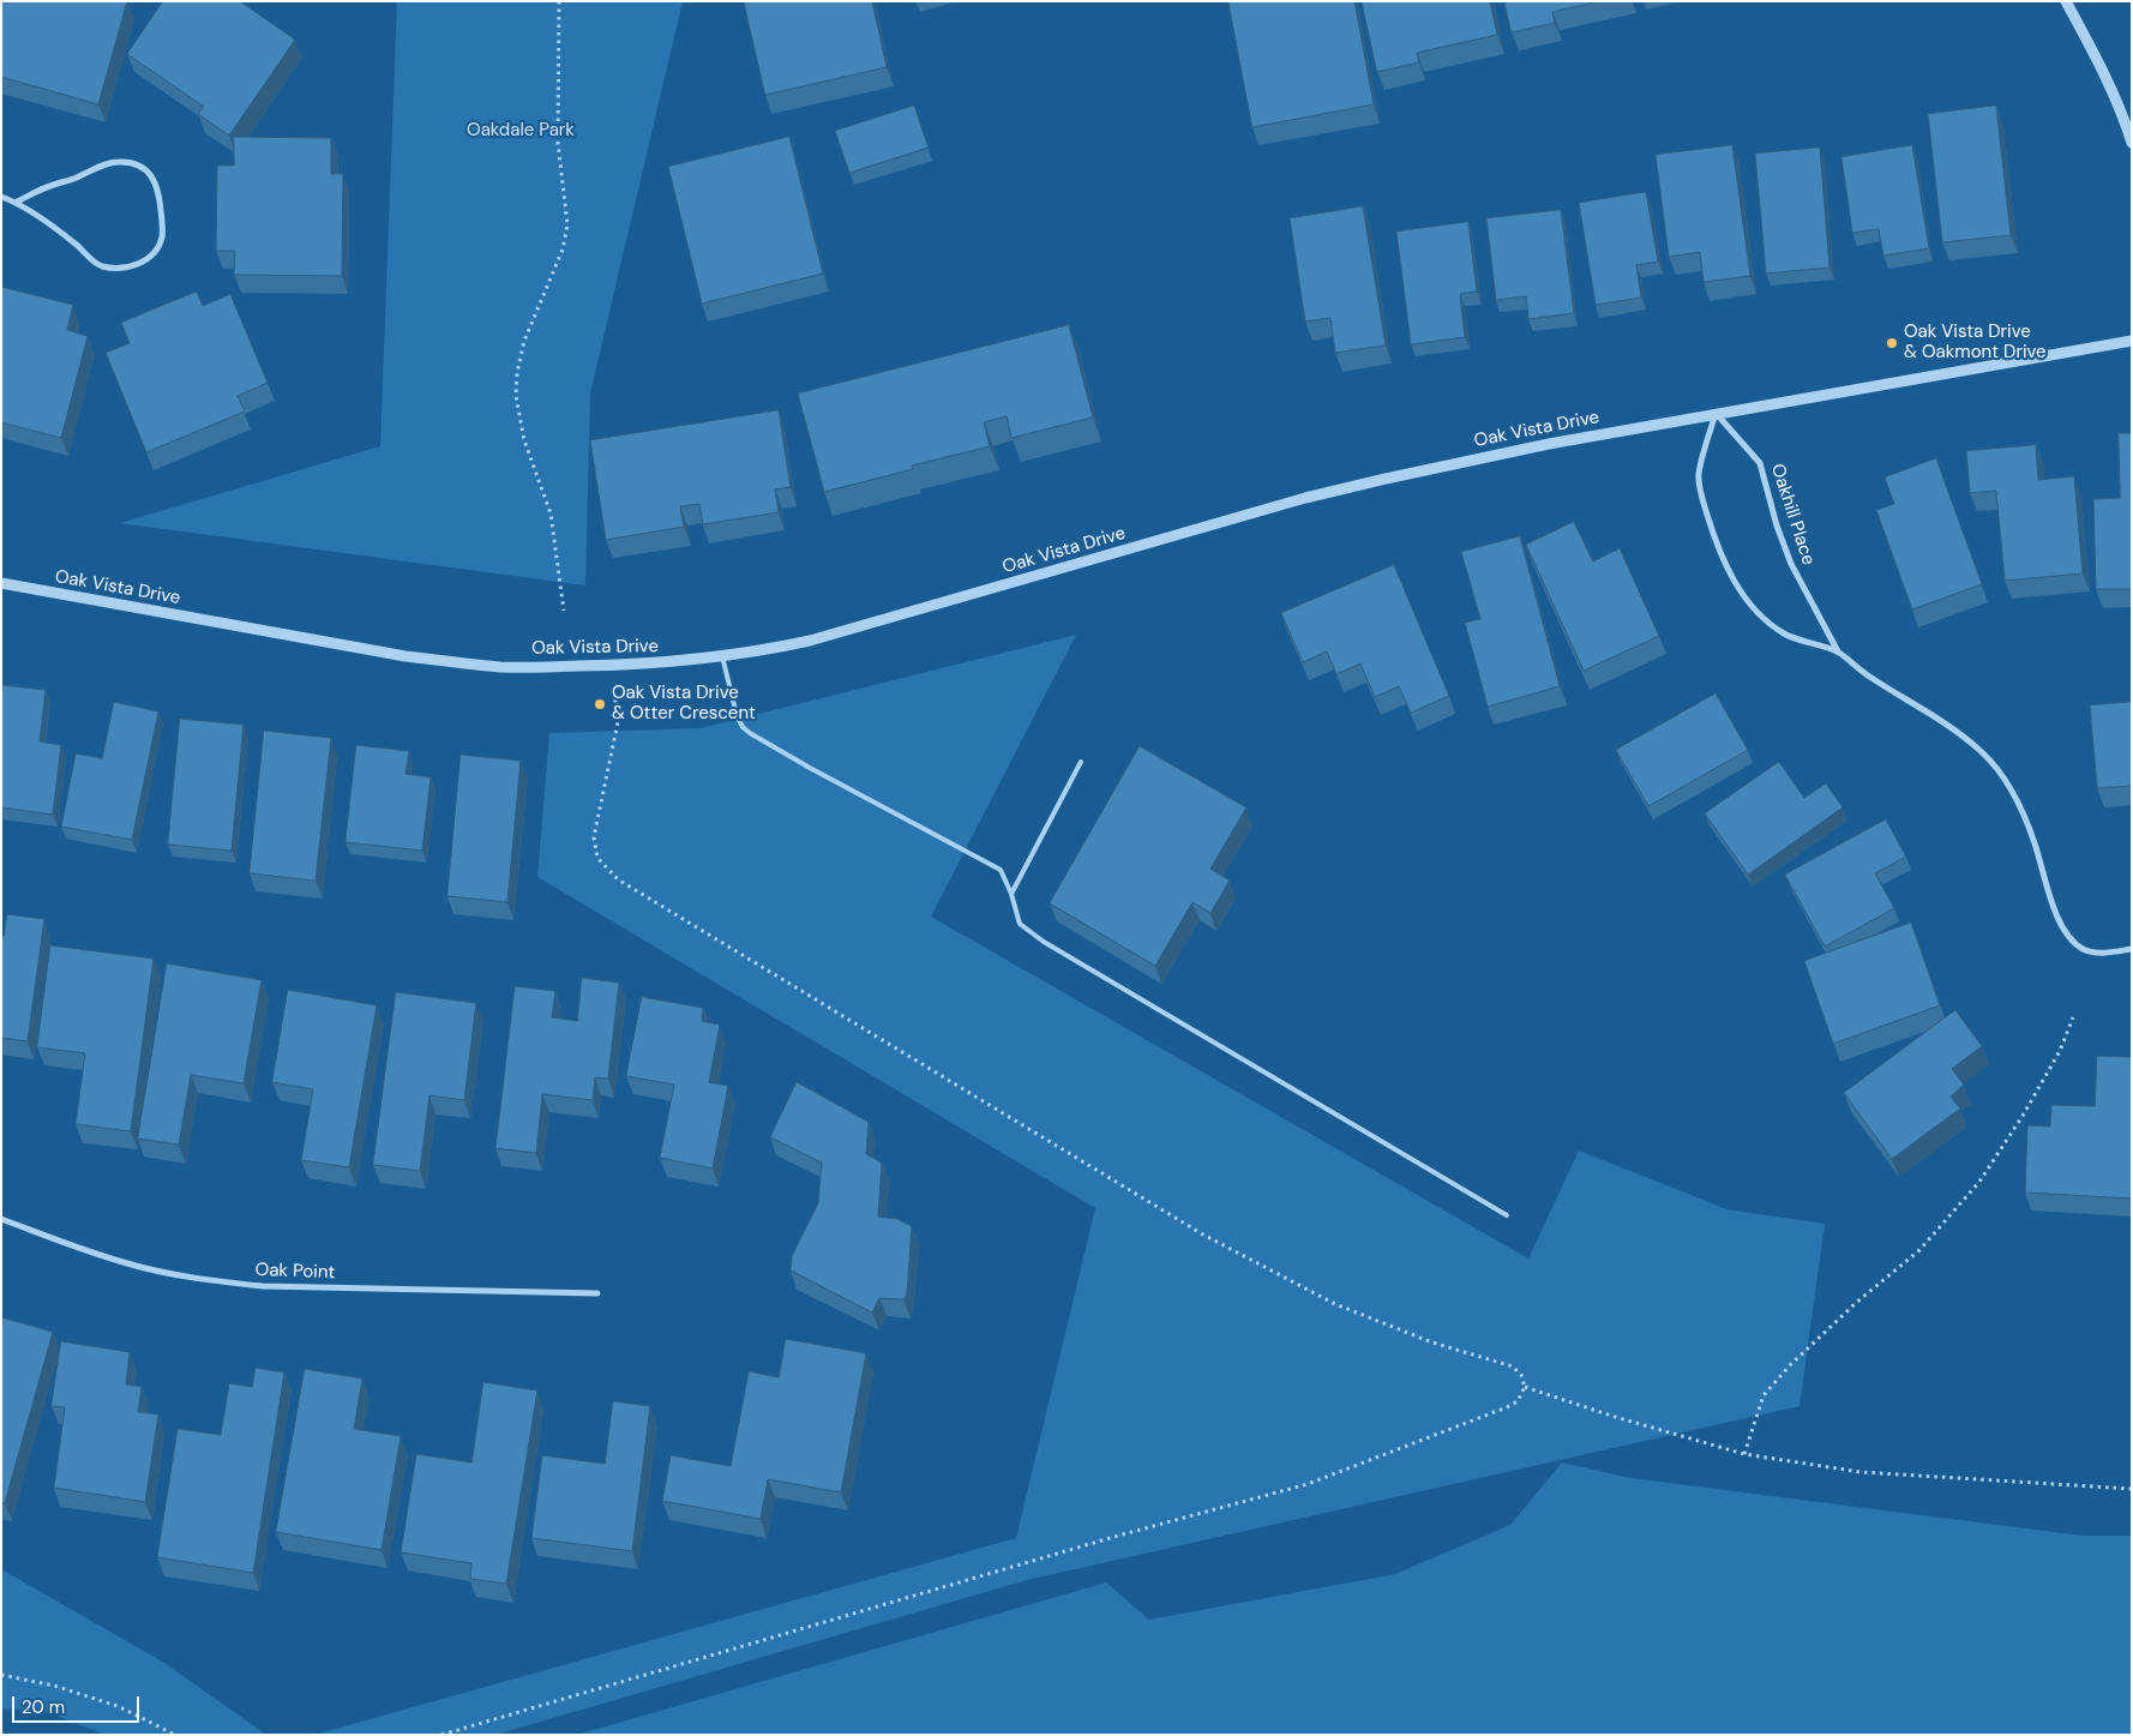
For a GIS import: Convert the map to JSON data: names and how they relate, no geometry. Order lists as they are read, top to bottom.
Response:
{
  "streets": {
    "street": ["Oak Vista Drive", "Oakhill Place", "Oak Point"]
  },
  "crossings": [
    ["Oak Vista Drive", "Oakhill Place"]
  ],
  "parks": ["Oakdale Park"],
  "places": ["Oak Vista Drive & Oakmont Drive", "Oak Vista Drive & Otter Crescent"],
  "scale_bar": "20 m"
}
